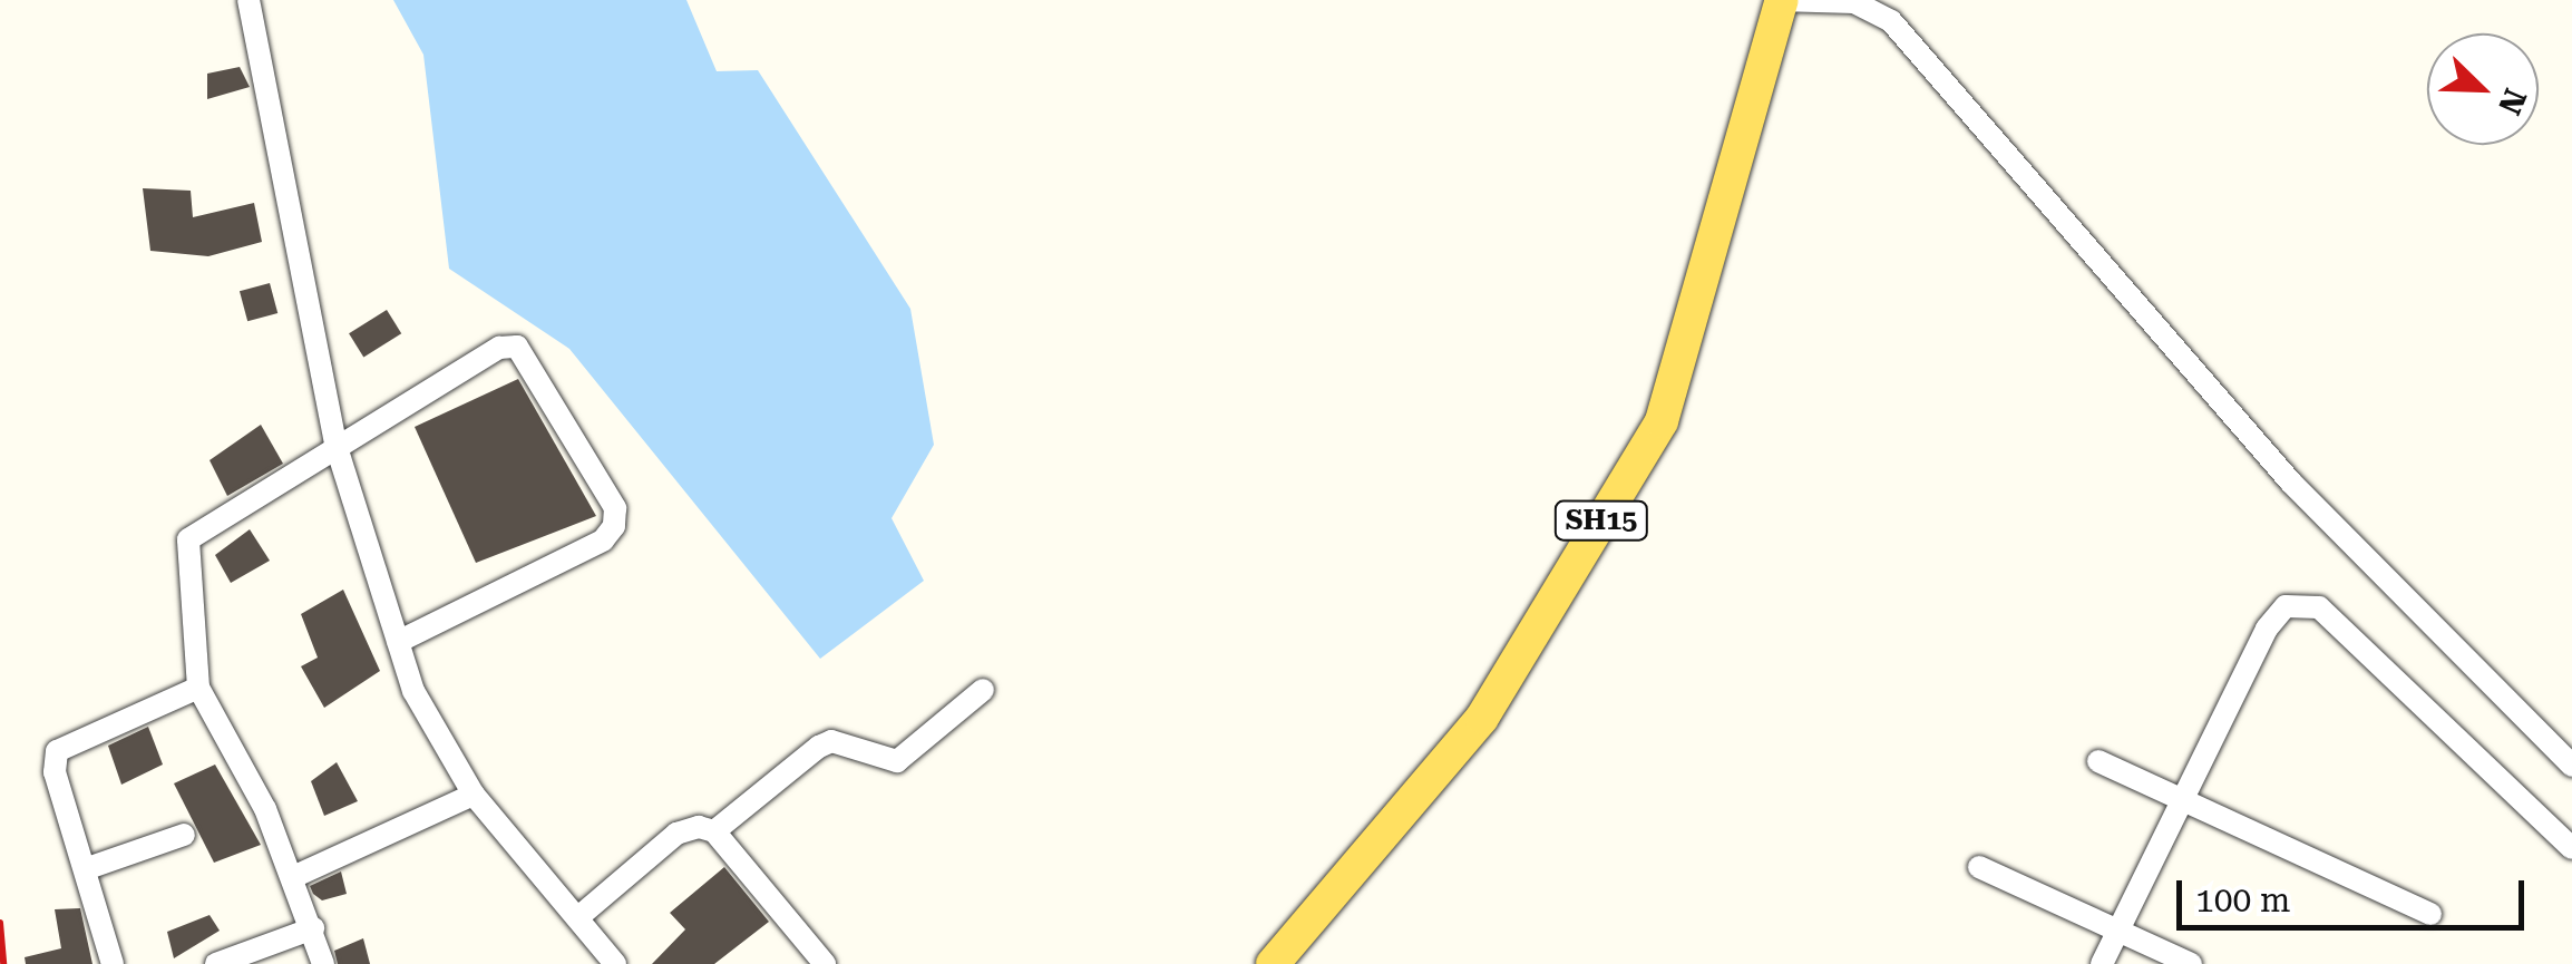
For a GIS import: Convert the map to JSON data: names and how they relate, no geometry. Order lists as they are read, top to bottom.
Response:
{
  "streets": {
    "main road": ["SH15"]
  },
  "scale_bar": "100 m",
  "north": "bottom right"
}
